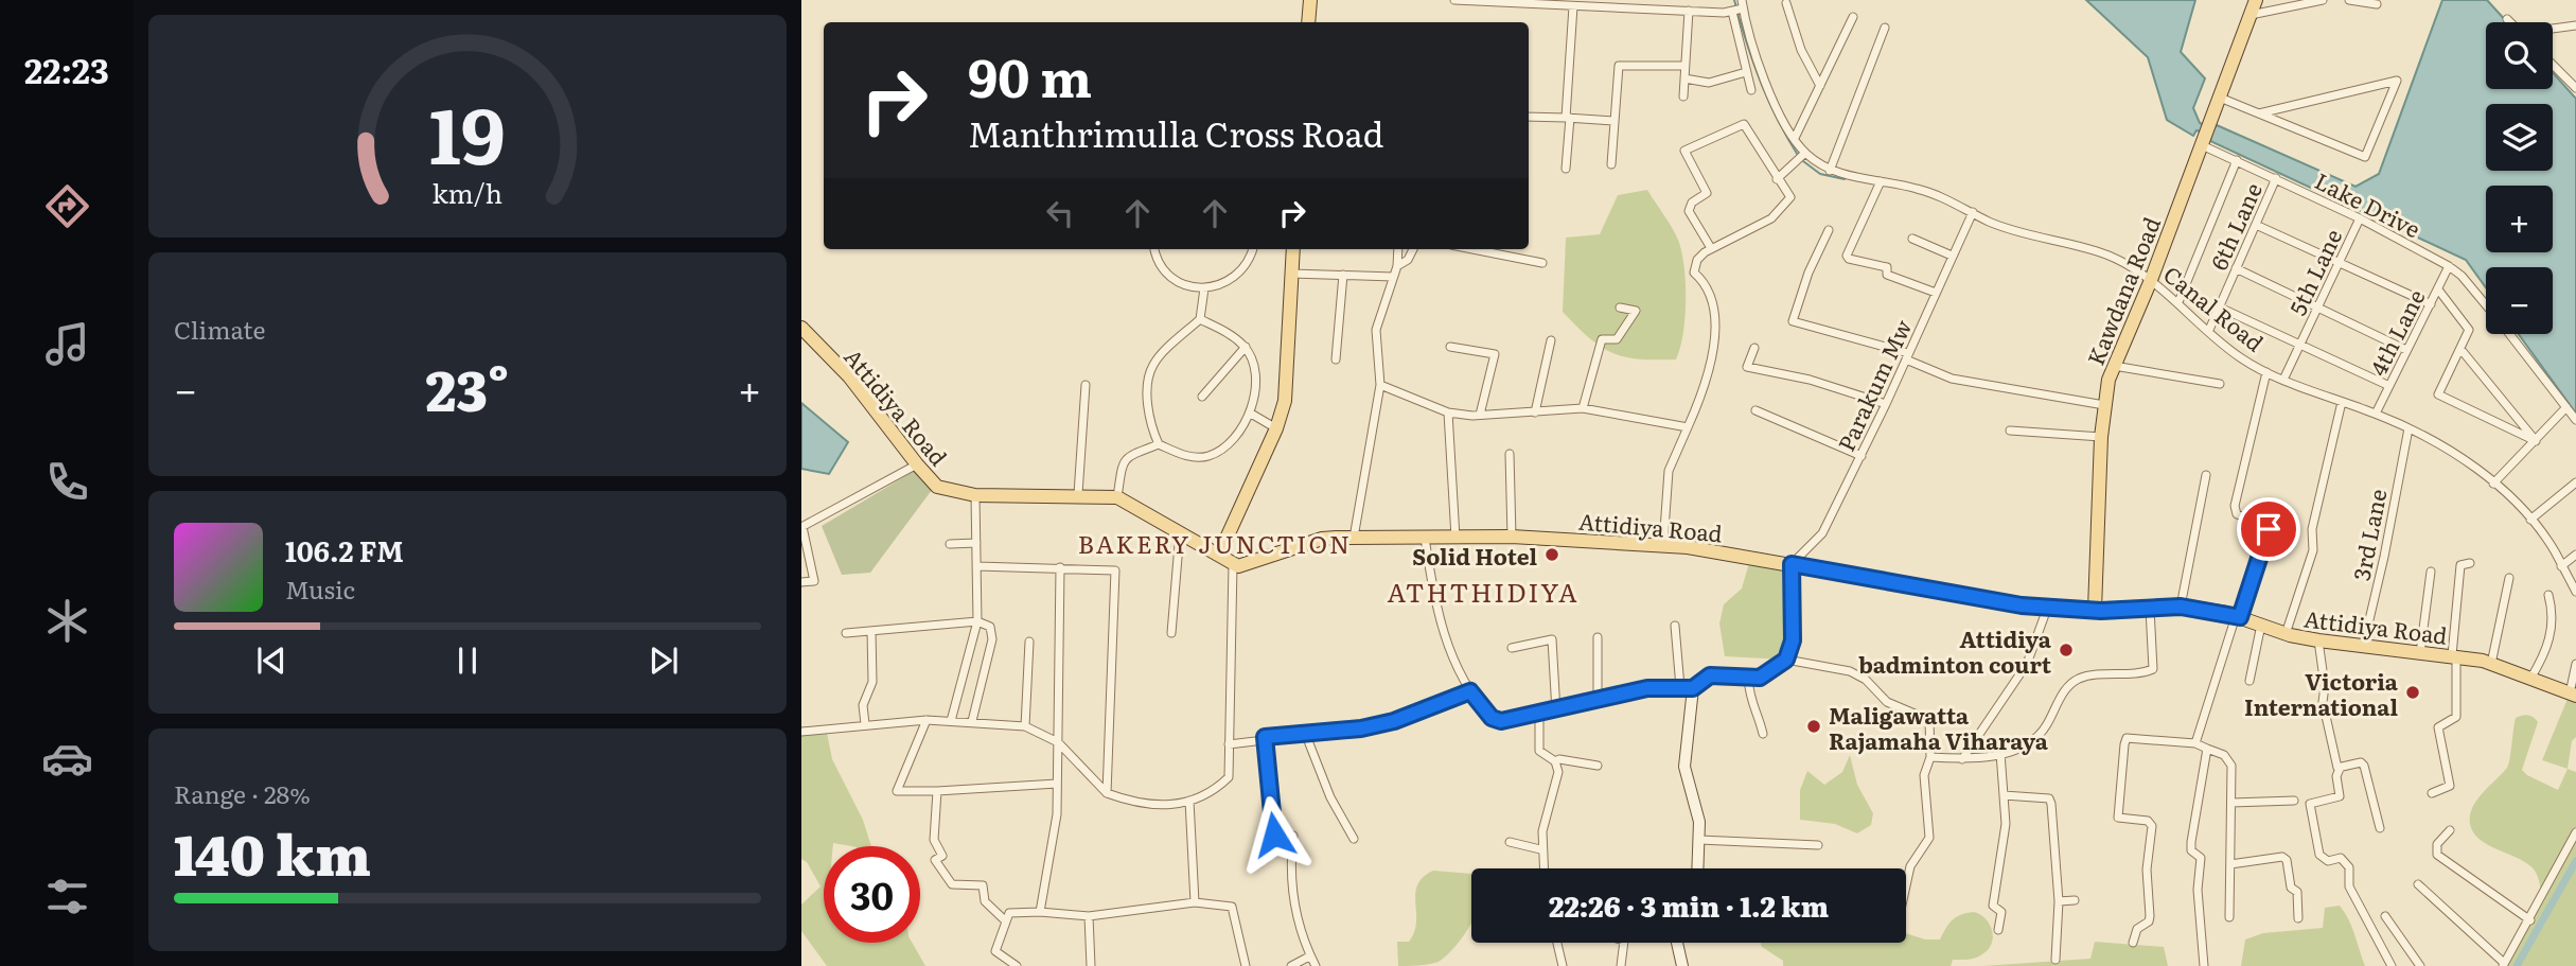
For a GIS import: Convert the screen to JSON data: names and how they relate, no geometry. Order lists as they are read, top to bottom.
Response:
{
  "streets": {
    "main road": ["Kawdana Road", "Attidiya Road"],
    "street": [
      "Lake Drive",
      "6th Lane",
      "5th Lane",
      "Canal Road",
      "4th Lane",
      "Parakum Mw",
      "3rd Lane"
    ]
  },
  "crossings": [
    ["Lake Drive", "6th Lane"],
    ["Lake Drive", "5th Lane"],
    ["Lake Drive", "Kawdana Road"],
    ["Lake Drive", "4th Lane"],
    ["6th Lane", "Canal Road"],
    ["5th Lane", "Canal Road"],
    ["Kawdana Road", "Canal Road"],
    ["Kawdana Road", "Attidiya Road"],
    ["Canal Road", "4th Lane"],
    ["Canal Road", "Parakum Mw"],
    ["Canal Road", "3rd Lane"],
    ["Parakum Mw", "Attidiya Road"],
    ["Attidiya Road", "3rd Lane"]
  ],
  "districts": ["BAKERY JUNCTION", "ATHTHIDIYA"],
  "places": [
    "Solid Hotel",
    "Attidiya badminton court",
    "Victoria International",
    "Maligawatta Rajamaha Viharaya"
  ],
  "page": {
    "tabs": "22:23",
    "map_buttons": ["+", "−"],
    "turn": ["90 m", "Manthrimulla Cross Road"],
    "tile": [
      "Climate",
      ["Range · 28%", "140 km"]
    ],
    "heat": ["−", "23°", "+"],
    "song": ["106.2 FM", "Music"],
    "limit": "30",
    "trip": "22:26 · 3 min · 1.2 km",
    "gauge": ["19", "km/h"]
  }
}
